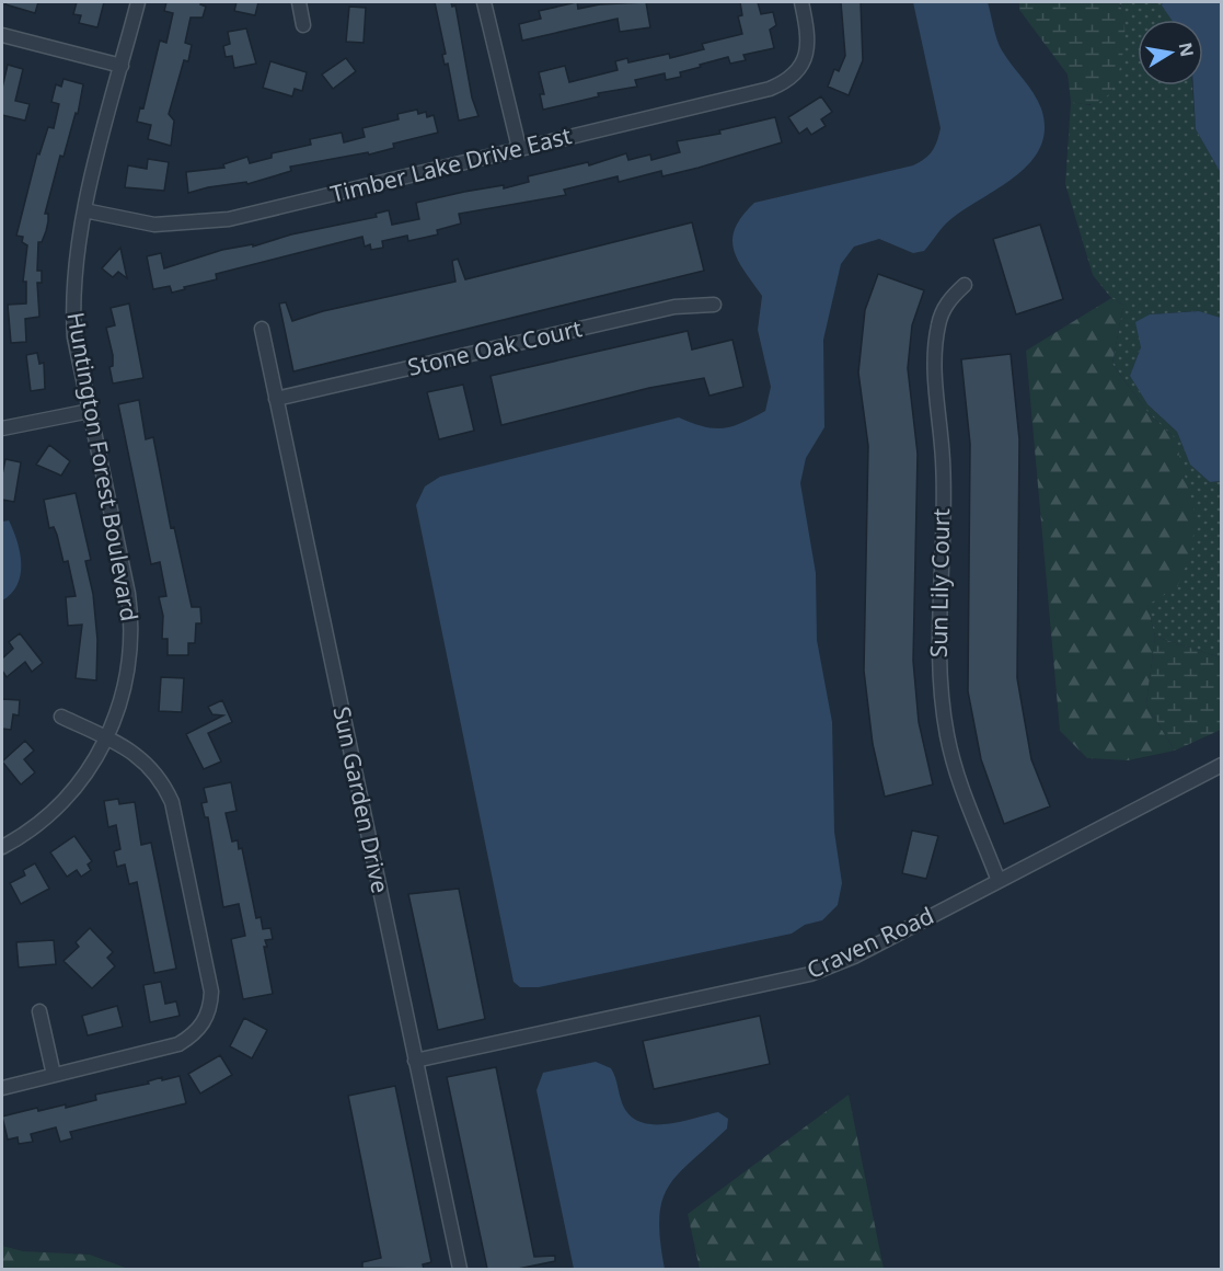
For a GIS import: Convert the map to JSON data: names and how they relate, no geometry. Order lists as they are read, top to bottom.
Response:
{
  "streets": {
    "street": [
      "Timber Lake Drive East",
      "Stone Oak Court",
      "Huntington Forest Boulevard",
      "Sun Lily Court",
      "Sun Garden Drive",
      "Craven Road"
    ]
  },
  "crossings": [
    ["Timber Lake Drive East", "Huntington Forest Boulevard"],
    ["Stone Oak Court", "Sun Garden Drive"],
    ["Sun Lily Court", "Craven Road"],
    ["Sun Garden Drive", "Craven Road"]
  ],
  "north": "right"
}
